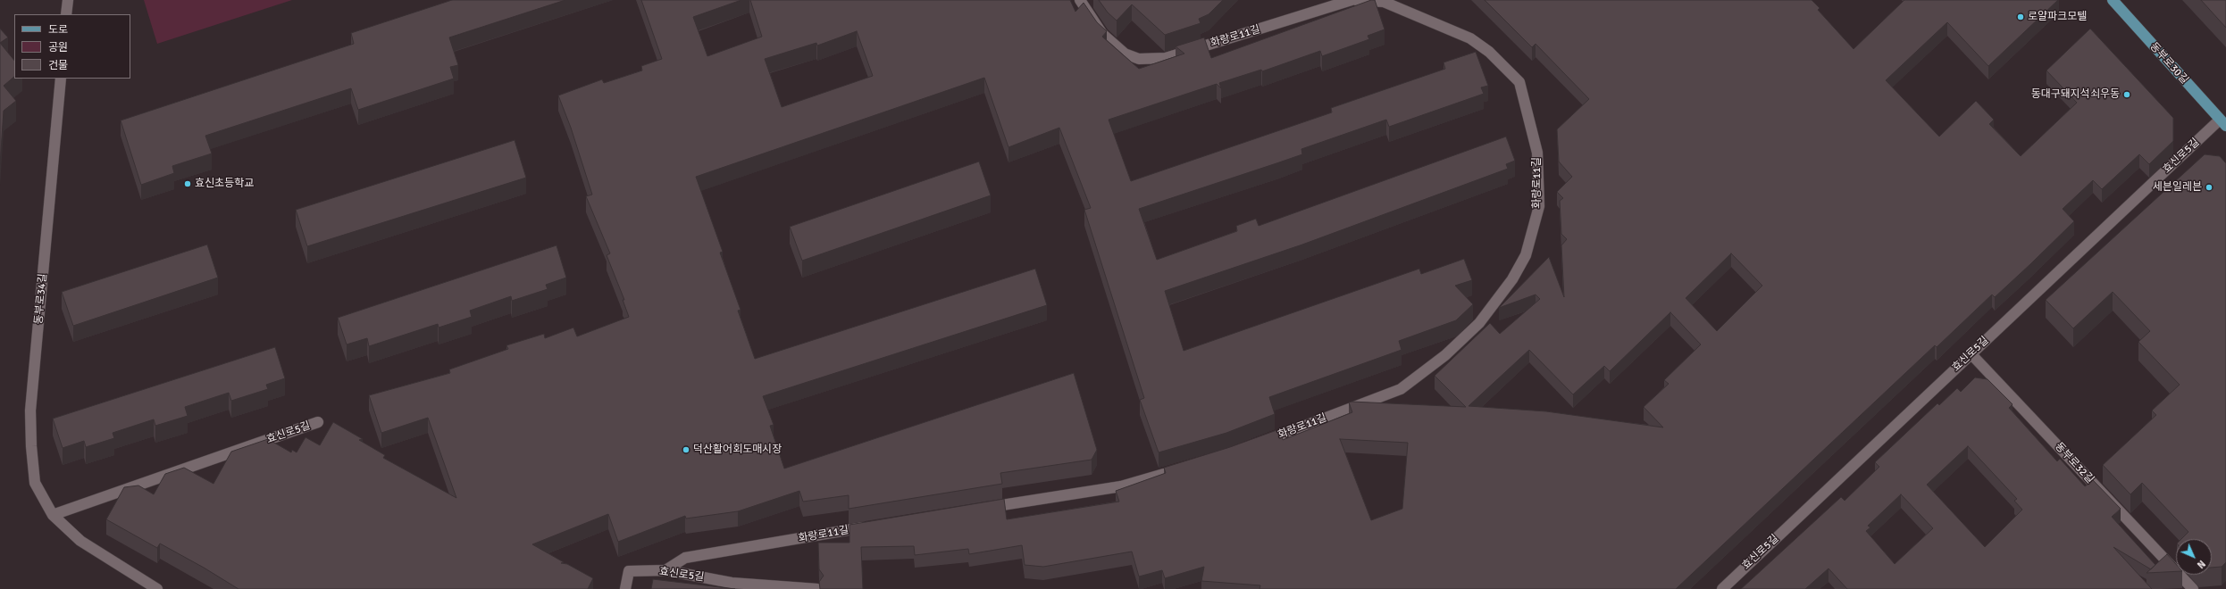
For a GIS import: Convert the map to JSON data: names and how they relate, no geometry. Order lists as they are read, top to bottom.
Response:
{
  "streets": {
    "main road": ["동부로30길"],
    "street": [
      "화랑로11길",
      "효신로5길",
      "동부로34길",
      "동부로32길"
    ]
  },
  "crossings": [
    ["화랑로11길", "효신로5길"],
    ["동부로30길", "효신로5길"],
    ["효신로5길", "동부로34길"],
    ["효신로5길", "동부로32길"]
  ],
  "places": [
    "로얄파크모텔",
    "동대구돼지석쇠우동",
    "효신초등학교",
    "세븐일레븐",
    "덕산활어회도매시장"
  ],
  "legend": ["도로", "공원", "건물"],
  "north": "bottom right"
}
